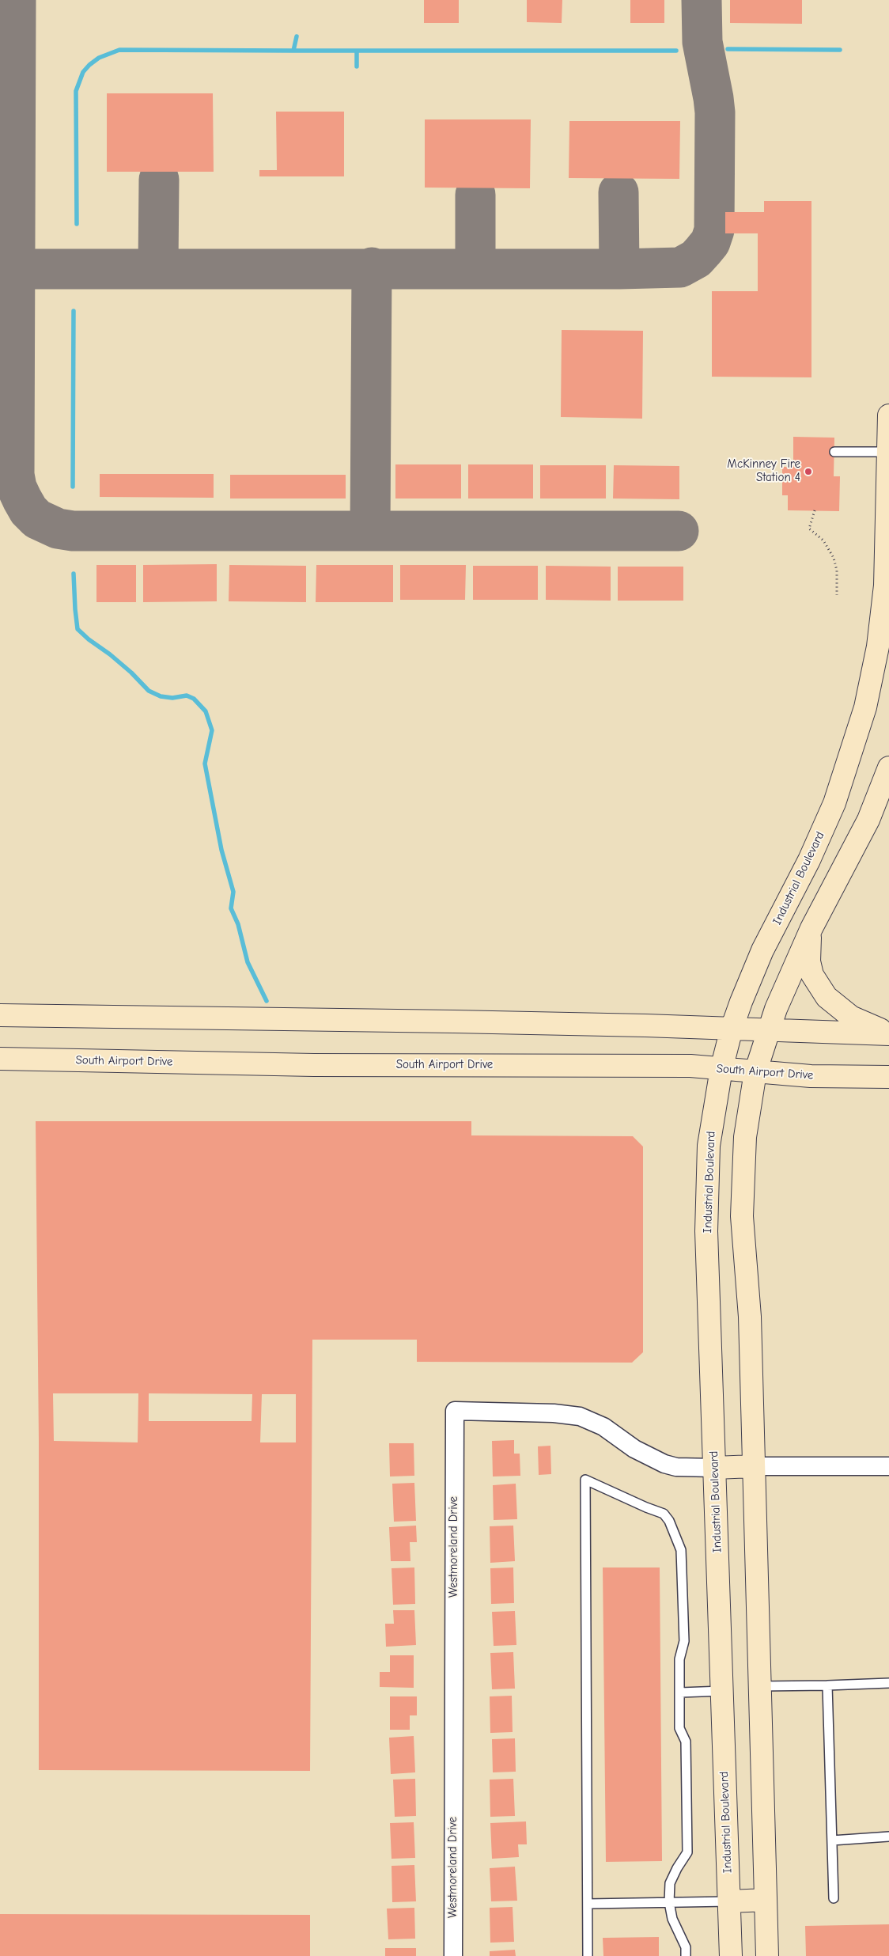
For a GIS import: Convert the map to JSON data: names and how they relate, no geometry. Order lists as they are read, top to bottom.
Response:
{
  "streets": {
    "main road": ["Industrial Boulevard", "South Airport Drive"],
    "street": ["Westmoreland Drive"]
  },
  "crossings": [
    ["Industrial Boulevard", "South Airport Drive"],
    ["Industrial Boulevard", "Westmoreland Drive"]
  ],
  "places": ["McKinney Fire Station 4"]
}
